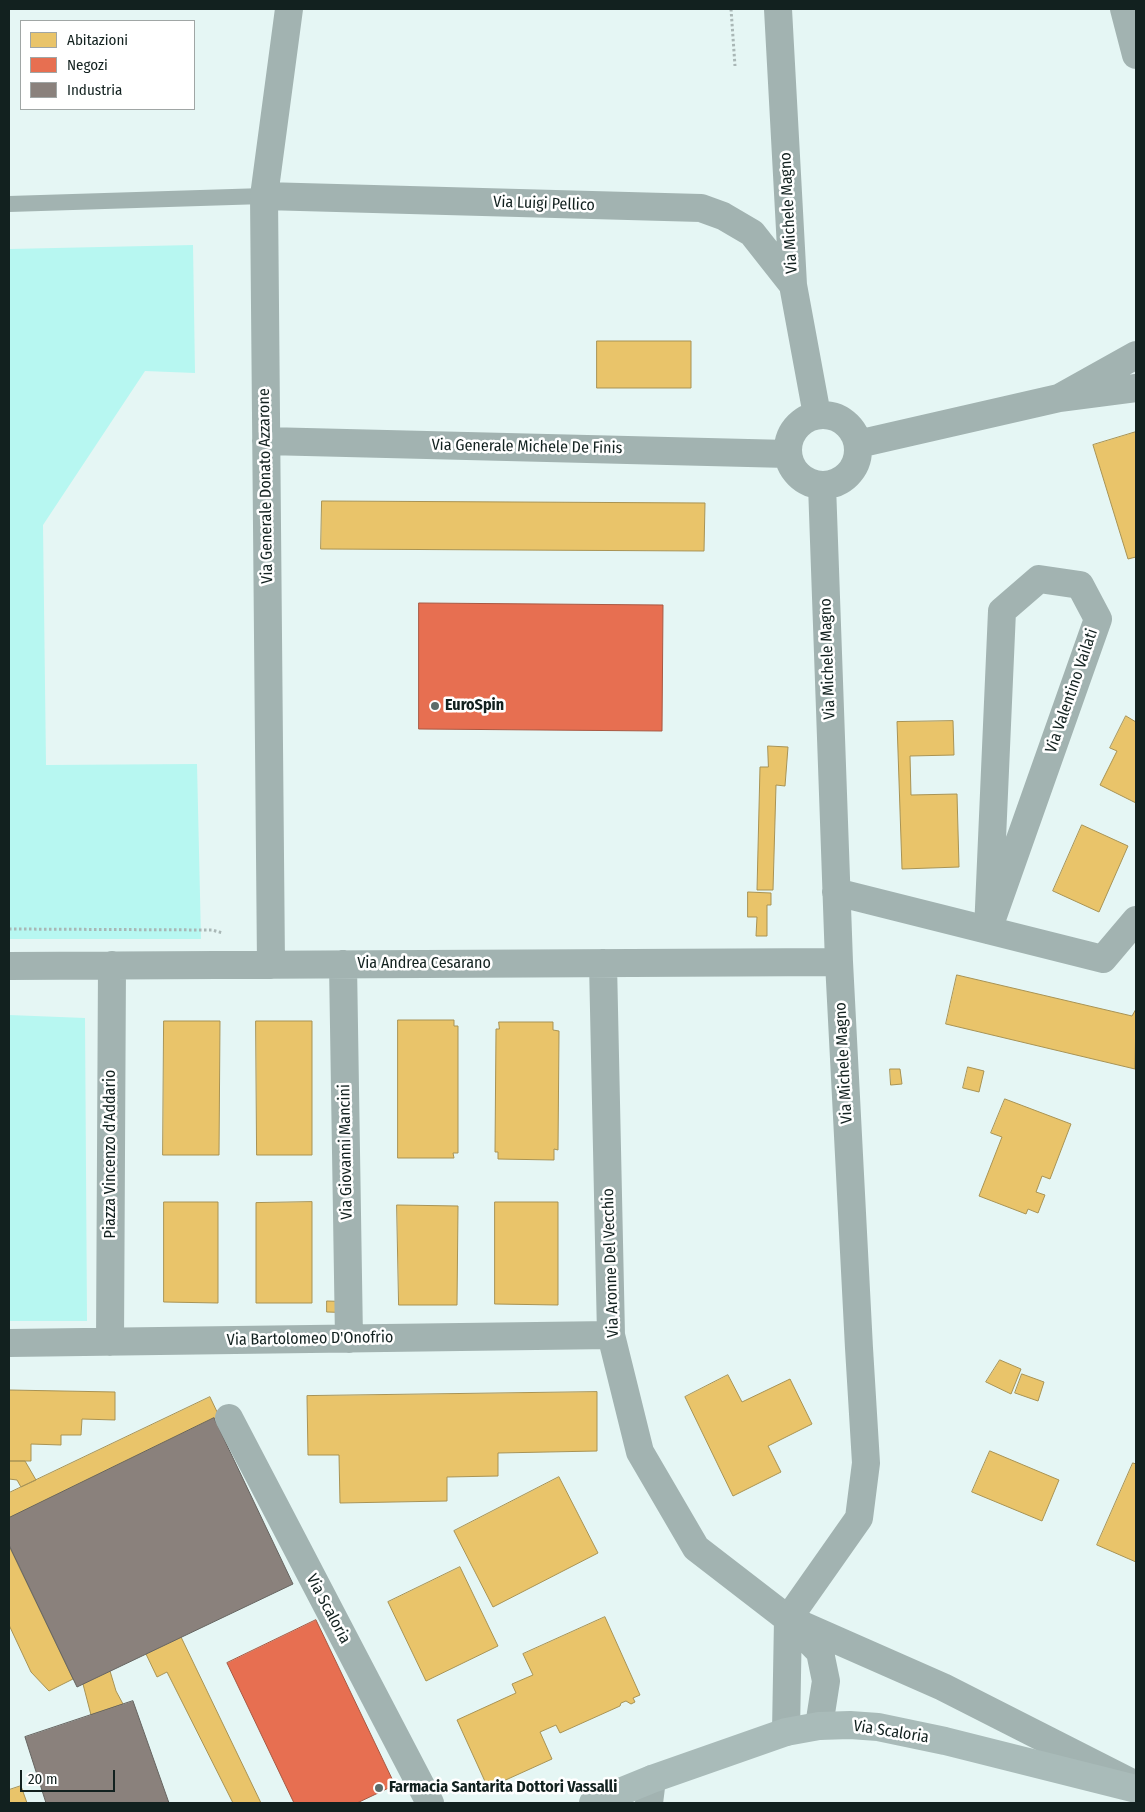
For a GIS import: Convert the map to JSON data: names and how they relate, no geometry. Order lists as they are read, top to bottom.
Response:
{
  "streets": {
    "main road": ["Via Scaloria"],
    "street": [
      "Via Luigi Pellico",
      "Via Michele Magno",
      "Via Generale Michele De Finis",
      "Via Generale Donato Azzarone",
      "Via Valentino Vailati",
      "Via Andrea Cesarano",
      "Via Giovanni Mancini",
      "Piazza Vincenzo d'Addario",
      "Via Aronne Del Vecchio",
      "Via Bartolomeo D'Onofrio"
    ]
  },
  "crossings": [
    ["Via Luigi Pellico", "Via Michele Magno"],
    ["Via Luigi Pellico", "Via Generale Donato Azzarone"],
    ["Via Michele Magno", "Via Generale Michele De Finis"],
    ["Via Michele Magno", "Via Andrea Cesarano"],
    ["Via Michele Magno", "Via Aronne Del Vecchio"],
    ["Via Michele Magno", "Via Scaloria"],
    ["Via Generale Michele De Finis", "Via Generale Donato Azzarone"],
    ["Via Generale Donato Azzarone", "Via Andrea Cesarano"],
    ["Via Andrea Cesarano", "Via Giovanni Mancini"],
    ["Via Andrea Cesarano", "Piazza Vincenzo d'Addario"],
    ["Via Andrea Cesarano", "Via Aronne Del Vecchio"],
    ["Via Giovanni Mancini", "Via Bartolomeo D'Onofrio"],
    ["Piazza Vincenzo d'Addario", "Via Bartolomeo D'Onofrio"],
    ["Via Aronne Del Vecchio", "Via Bartolomeo D'Onofrio"],
    ["Via Aronne Del Vecchio", "Via Scaloria"]
  ],
  "places": ["EuroSpin", "Farmacia Santarita Dottori Vassalli"],
  "legend": ["Abitazioni", "Negozi", "Industria"],
  "scale_bar": "20 m"
}
